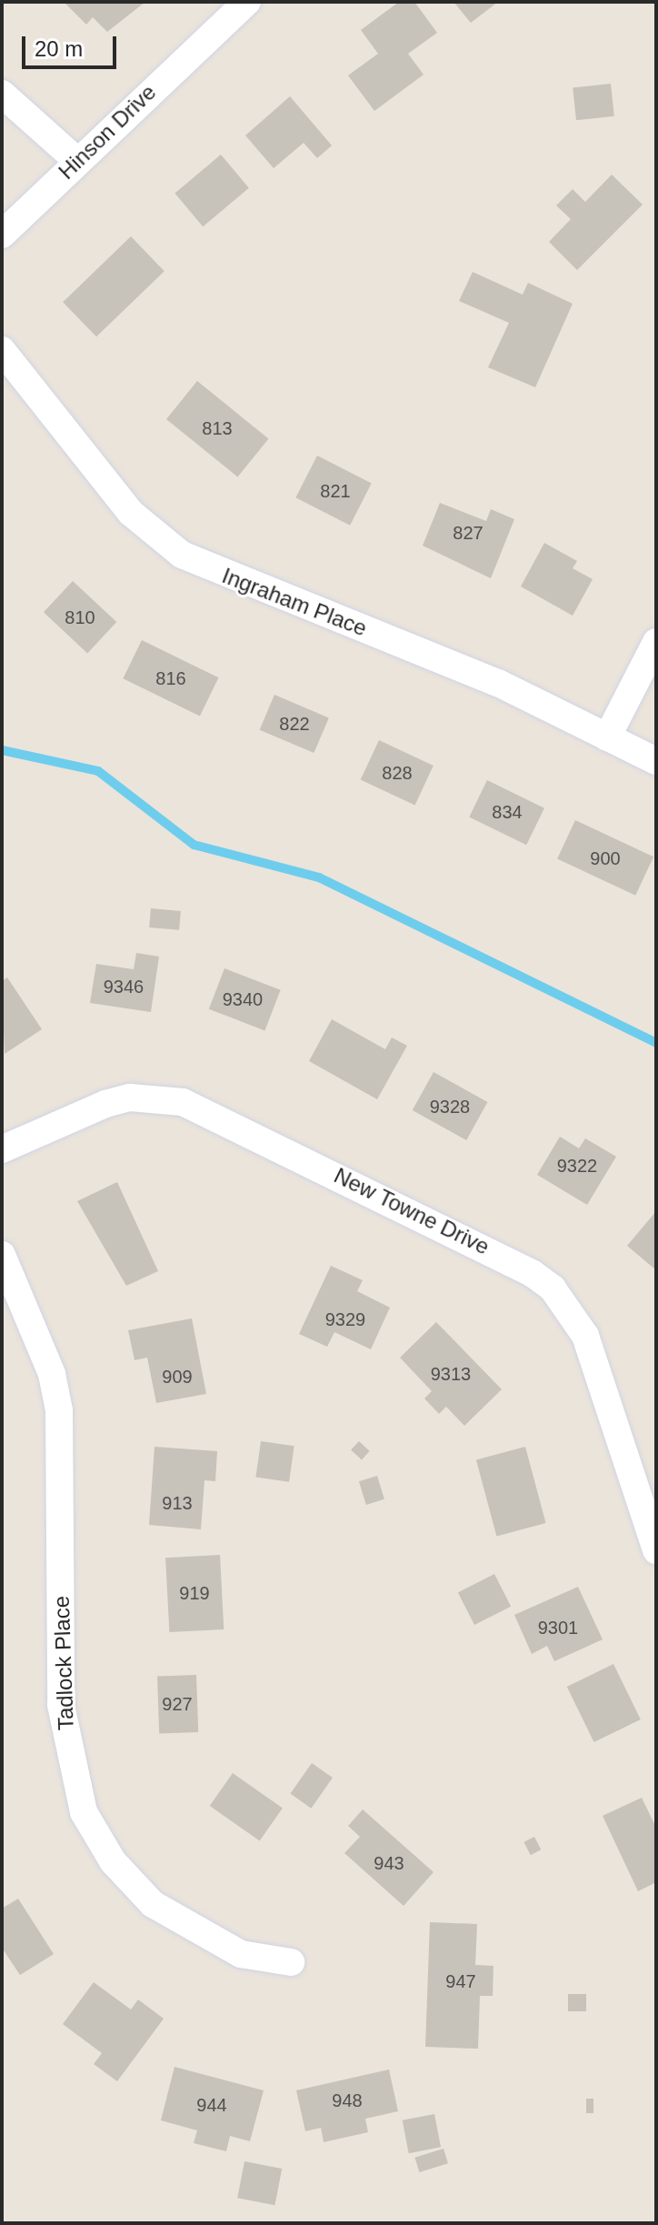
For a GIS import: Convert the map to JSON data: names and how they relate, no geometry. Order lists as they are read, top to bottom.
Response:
{
  "streets": {
    "street": [
      "Hinson Drive",
      "Ingraham Place",
      "New Towne Drive",
      "Tadlock Place"
    ]
  },
  "house_numbers": [
    "813",
    "821",
    "827",
    "810",
    "816",
    "822",
    "828",
    "834",
    "900",
    "9346",
    "9340",
    "9328",
    "9322",
    "9329",
    "9313",
    "909",
    "913",
    "919",
    "9301",
    "927",
    "943",
    "947",
    "948",
    "944"
  ],
  "scale_bar": "20 m"
}
